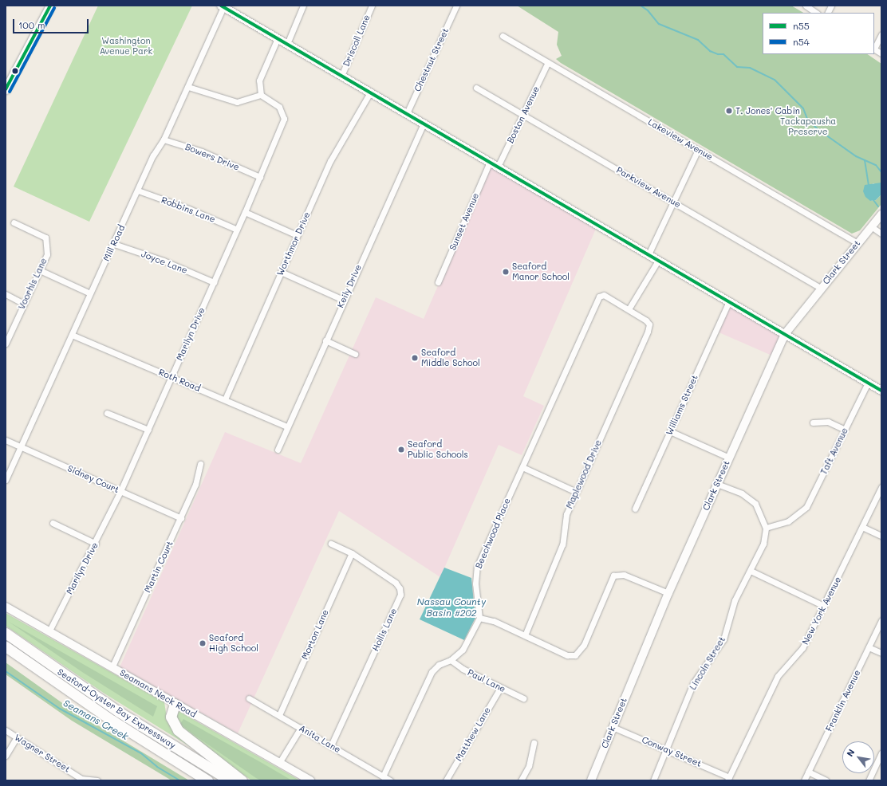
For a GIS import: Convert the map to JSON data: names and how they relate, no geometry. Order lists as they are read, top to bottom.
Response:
{
  "streets": {
    "highway": ["Seaford-Oyster Bay Expressway"],
    "street": [
      "Driscoll Lane",
      "Chestnut Street",
      "Boston Avenue",
      "Lakeview Avenue",
      "Bowers Drive",
      "Parkview Avenue",
      "Robbins Lane",
      "Sunset Avenue",
      "Mill Road",
      "Worthmor Drive",
      "Joyce Lane",
      "Clark Street",
      "Voorhis Lane",
      "Keily Drive",
      "Marilyn Drive",
      "Roth Road",
      "Williams Street",
      "Taft Avenue",
      "Maplewood Drive",
      "Sidney Court",
      "Beechwood Place",
      "Martin Court",
      "New York Avenue",
      "Hollis Lane",
      "Morton Lane",
      "Lincoln Street",
      "Paul Lane",
      "Seamans Neck Road",
      "Franklin Avenue",
      "Matthew Lane",
      "Anita Lane",
      "Conway Street",
      "Wagner Street"
    ]
  },
  "crossings": [
    ["Boston Avenue", "Lakeview Avenue"],
    ["Boston Avenue", "Parkview Avenue"],
    ["Lakeview Avenue", "Clark Street"],
    ["Bowers Drive", "Mill Road"],
    ["Bowers Drive", "Marilyn Drive"],
    ["Parkview Avenue", "Clark Street"],
    ["Robbins Lane", "Mill Road"],
    ["Robbins Lane", "Marilyn Drive"],
    ["Mill Road", "Joyce Lane"],
    ["Mill Road", "Roth Road"],
    ["Mill Road", "Sidney Court"],
    ["Worthmor Drive", "Roth Road"],
    ["Joyce Lane", "Marilyn Drive"],
    ["Clark Street", "Conway Street"],
    ["Keily Drive", "Roth Road"],
    ["Marilyn Drive", "Roth Road"],
    ["Marilyn Drive", "Sidney Court"],
    ["Marilyn Drive", "Seamans Neck Road"],
    ["Taft Avenue", "Lincoln Street"],
    ["Maplewood Drive", "Beechwood Place"],
    ["Sidney Court", "Martin Court"],
    ["Martin Court", "Seamans Neck Road"],
    ["New York Avenue", "Conway Street"],
    ["Hollis Lane", "Morton Lane"],
    ["Hollis Lane", "Anita Lane"],
    ["Morton Lane", "Anita Lane"],
    ["Lincoln Street", "Conway Street"],
    ["Paul Lane", "Matthew Lane"]
  ],
  "water": ["Nassau County Basin #202", "Seamans Creek"],
  "parks": ["Washington Avenue Park", "Tackapausha Preserve"],
  "places": [
    "T. Jones' Cabin",
    "Seaford Manor School",
    "Seaford Middle School",
    "Seaford Public Schools",
    "Seaford High School"
  ],
  "lines": ["transit line n55", "transit line n54"],
  "legend": ["n55", "n54"],
  "scale_bar": "100 m",
  "north": "top left"
}
